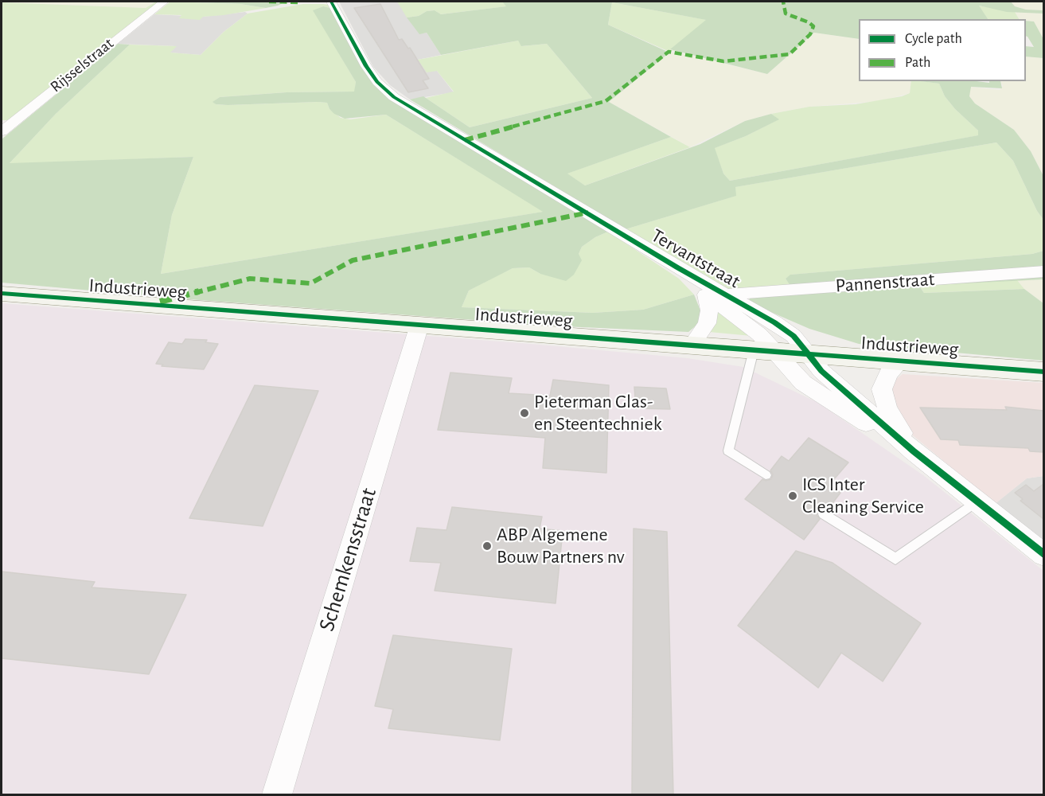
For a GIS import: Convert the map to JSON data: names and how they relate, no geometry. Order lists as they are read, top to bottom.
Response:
{
  "streets": {
    "main road": ["Industrieweg"],
    "street": [
      "Rijsselstraat",
      "Tervantstraat",
      "Pannenstraat",
      "Schemkensstraat"
    ]
  },
  "crossings": [
    ["Tervantstraat", "Pannenstraat"],
    ["Tervantstraat", "Industrieweg"],
    ["Industrieweg", "Schemkensstraat"]
  ],
  "places": ["Pieterman Glas- en Steentechniek", "ICS Inter Cleaning Service", "ABP Algemene Bouw Partners nv"],
  "legend": ["Cycle path", "Path"]
}
